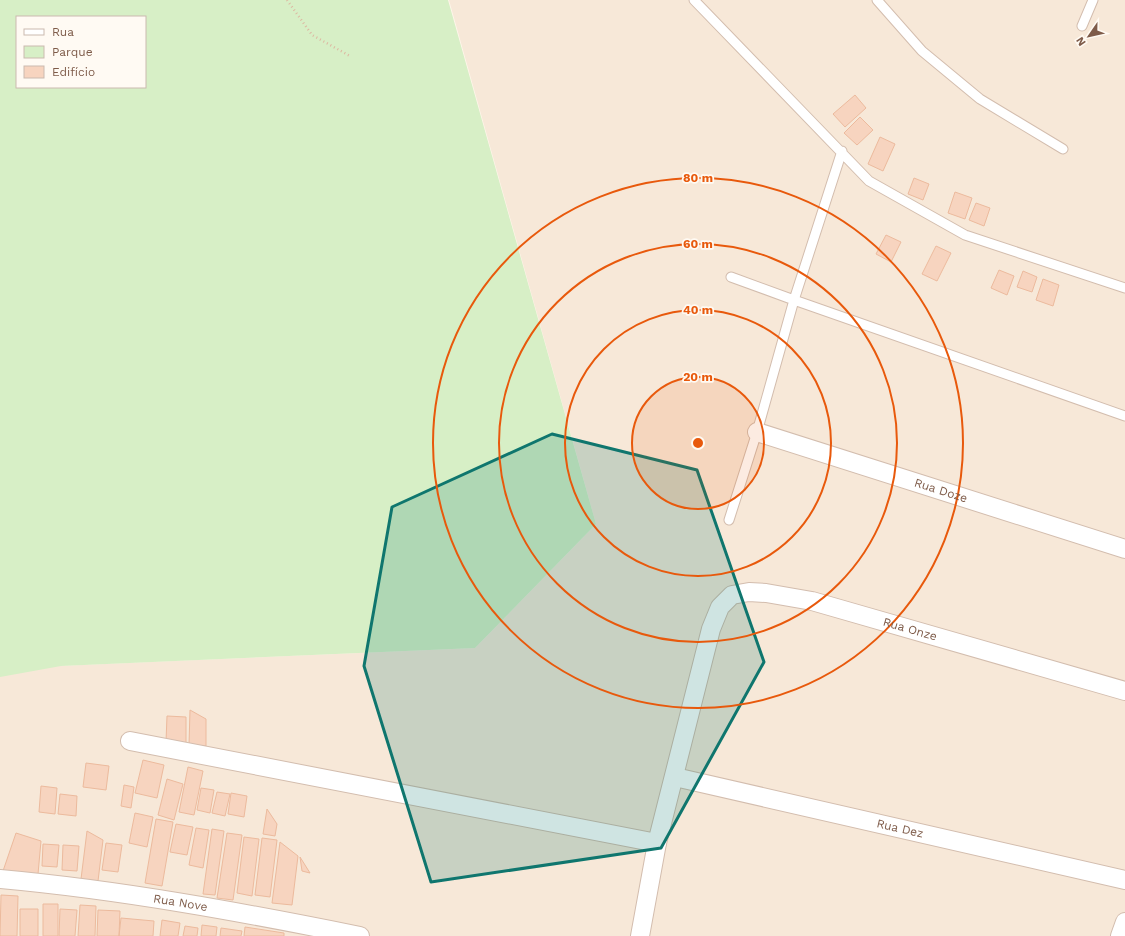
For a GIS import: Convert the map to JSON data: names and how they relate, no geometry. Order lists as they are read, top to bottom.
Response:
{
  "streets": {
    "street": [
      "Rua Doze",
      "Rua Onze",
      "Rua Dez",
      "Rua Nove"
    ]
  },
  "crossings": [
    ["Rua Onze", "Rua Dez"]
  ],
  "legend": ["Rua", "Parque", "Edifício"],
  "north": "bottom left",
  "rings": [
    "80 m",
    "60 m",
    "40 m",
    "20 m"
  ]
}
